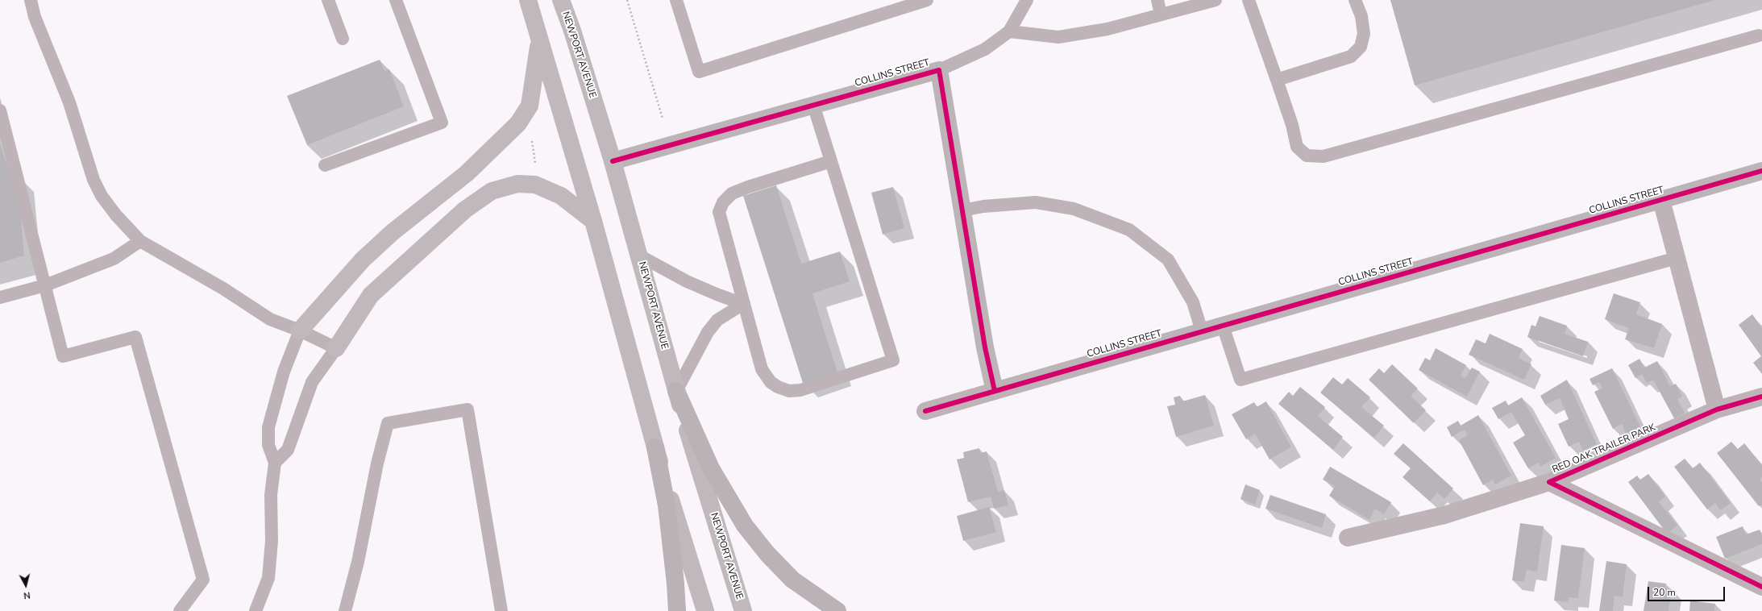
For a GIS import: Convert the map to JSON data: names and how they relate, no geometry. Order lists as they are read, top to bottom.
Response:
{
  "streets": {
    "main road": ["NEWPORT AVENUE"],
    "street": ["COLLINS STREET", "RED OAK TRAILER PARK"]
  },
  "crossings": [
    ["NEWPORT AVENUE", "COLLINS STREET"]
  ],
  "scale_bar": "20 m",
  "north": "bottom"
}
